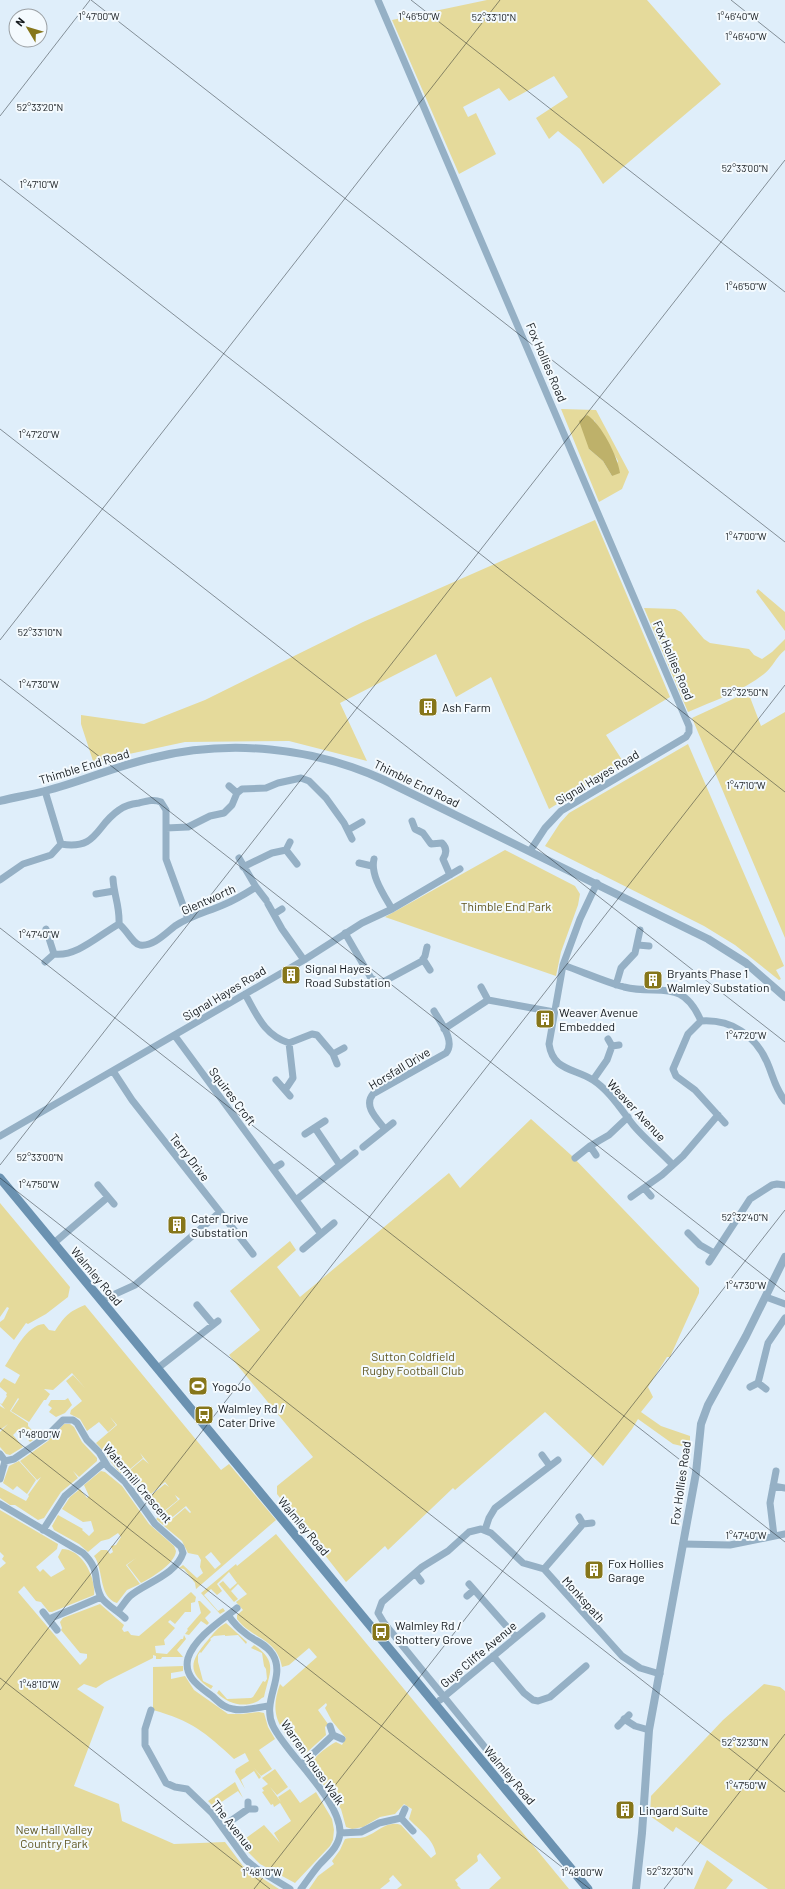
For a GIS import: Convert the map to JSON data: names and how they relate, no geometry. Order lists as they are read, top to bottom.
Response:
{
  "streets": {
    "main road": ["Walmley Road"],
    "street": [
      "Fox Hollies Road",
      "Thimble End Road",
      "Signal Hayes Road",
      "Glentworth",
      "Horsfall Drive",
      "Squires Croft",
      "Weaver Avenue",
      "Terry Drive",
      "Watermill Crescent",
      "Monkspath",
      "Guys Cliffe Avenue",
      "Warren House Walk",
      "The Avenue"
    ]
  },
  "crossings": [
    ["Fox Hollies Road", "Signal Hayes Road"],
    ["Fox Hollies Road", "Monkspath"],
    ["Thimble End Road", "Signal Hayes Road"],
    ["Thimble End Road", "Weaver Avenue"],
    ["Signal Hayes Road", "Squires Croft"],
    ["Signal Hayes Road", "Terry Drive"],
    ["Walmley Road", "Guys Cliffe Avenue"]
  ],
  "parks": ["Thimble End Park", "Sutton Coldfield Rugby Football Club", "New Hall Valley Country Park"],
  "places": {
    "building": [
      "Ash Farm",
      "Signal Hayes Road Substation",
      "Bryants Phase 1 Walmley Substation",
      "Weaver Avenue Embedded",
      "Cater Drive Substation",
      "Fox Hollies Garage",
      "Lingard Suite"
    ],
    "sports": ["YogoJo"],
    "bus stop": ["Walmley Rd / Cater Drive", "Walmley Rd / Shottery Grove"]
  },
  "north": "top left",
  "coordinates": [
    "1°46'50\"W",
    "1°47'00\"W",
    "1°46'40\"W",
    "52°33'10\"N",
    "52°33'20\"N",
    "52°33'00\"N",
    "1°47'10\"W",
    "1°47'20\"W",
    "1°47'30\"W",
    "52°32'50\"N",
    "1°47'40\"W",
    "1°47'50\"W",
    "52°32'40\"N",
    "1°48'00\"W",
    "1°48'10\"W",
    "52°32'30\"N"
  ]
}
